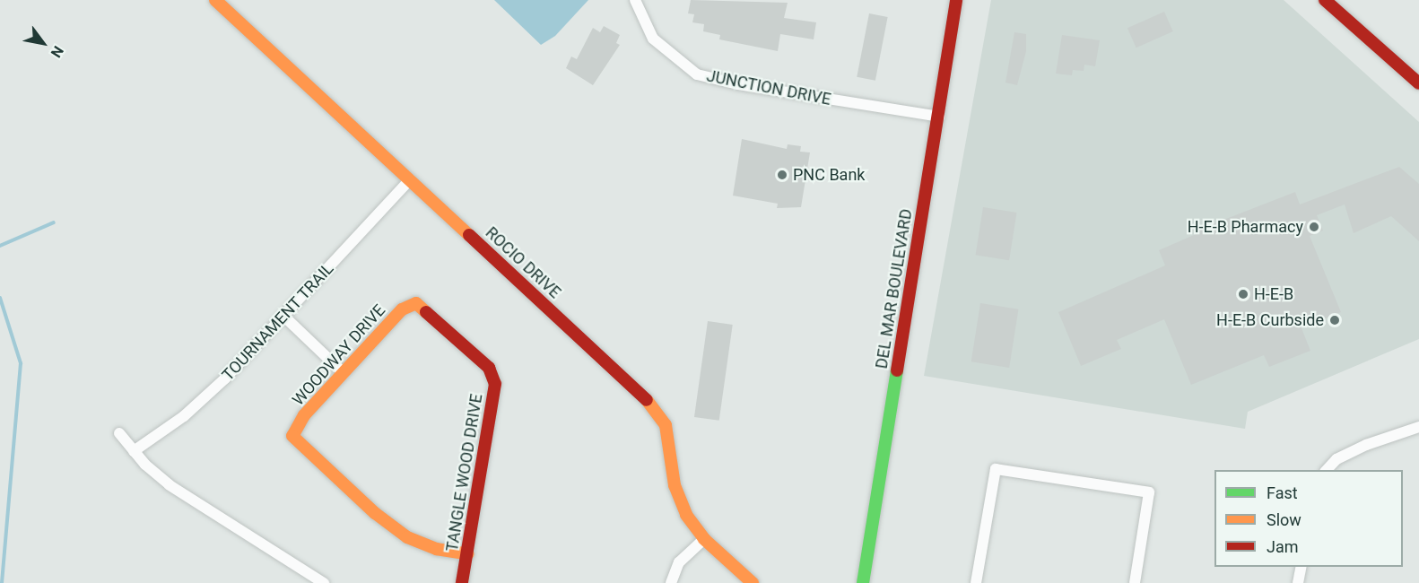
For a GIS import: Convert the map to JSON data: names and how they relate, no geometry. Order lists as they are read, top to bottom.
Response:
{
  "streets": {
    "street": [
      "JUNCTION DRIVE",
      "ROCIO DRIVE",
      "DEL MAR BOULEVARD",
      "TOURNAMENT TRAIL",
      "WOODWAY DRIVE",
      "TANGLE WOOD DRIVE"
    ]
  },
  "crossings": [
    ["JUNCTION DRIVE", "DEL MAR BOULEVARD"],
    ["ROCIO DRIVE", "TOURNAMENT TRAIL"],
    ["WOODWAY DRIVE", "TANGLE WOOD DRIVE"]
  ],
  "places": [
    "PNC Bank",
    "H-E-B Pharmacy",
    "H-E-B",
    "H-E-B Curbside"
  ],
  "legend": ["Fast", "Slow", "Jam"],
  "north": "bottom right"
}
